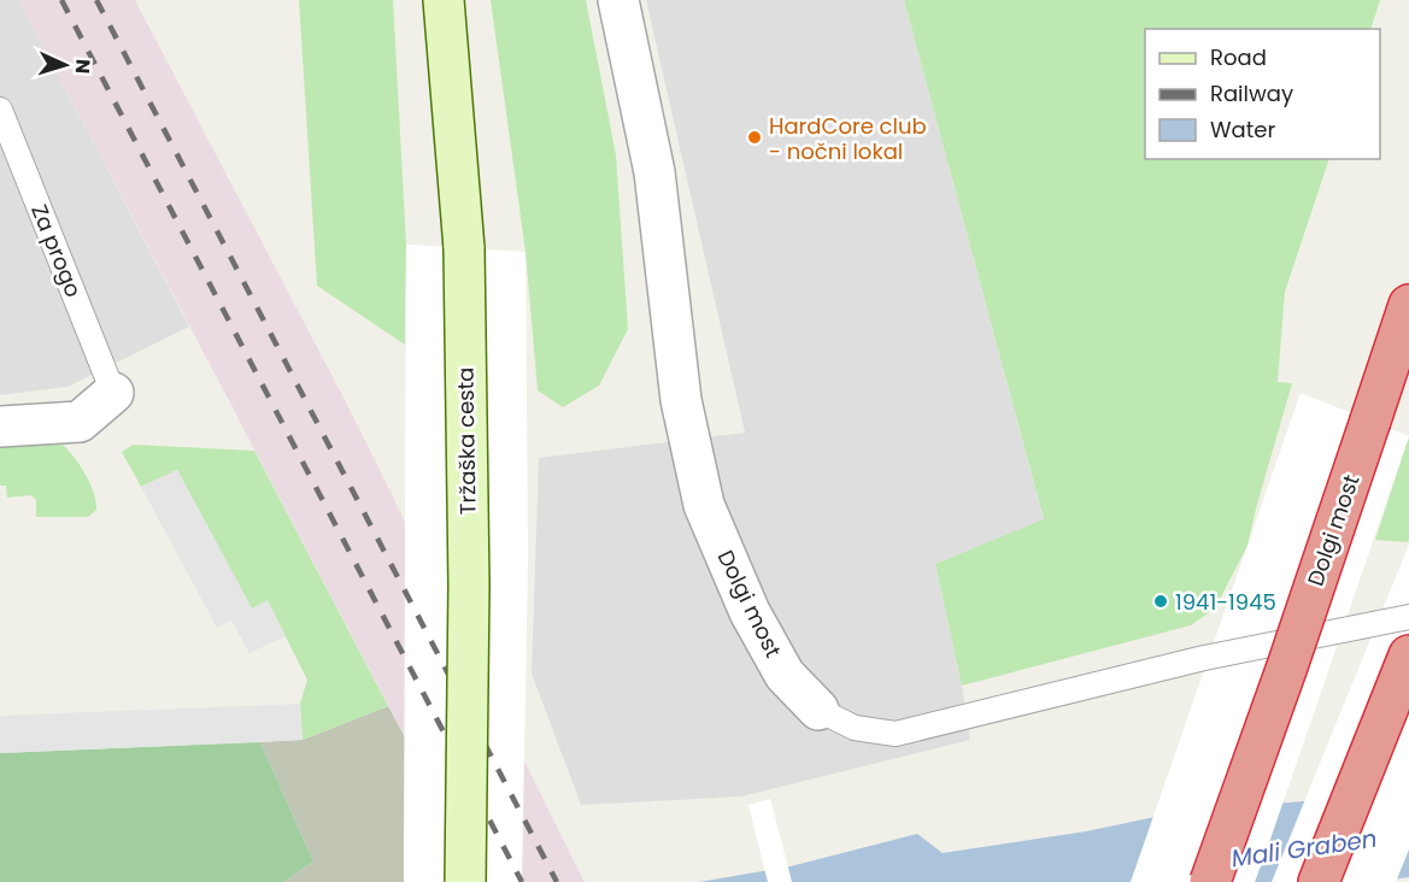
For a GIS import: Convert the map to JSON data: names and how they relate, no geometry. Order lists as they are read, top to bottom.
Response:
{
  "streets": {
    "highway": ["Dolgi most"],
    "main road": ["Tržaška cesta"],
    "lane": ["Za progo"]
  },
  "water": ["Mali Graben"],
  "places": ["HardCore club - nočni lokal", "1941-1945"],
  "legend": ["Road", "Railway", "Water"],
  "north": "right"
}
